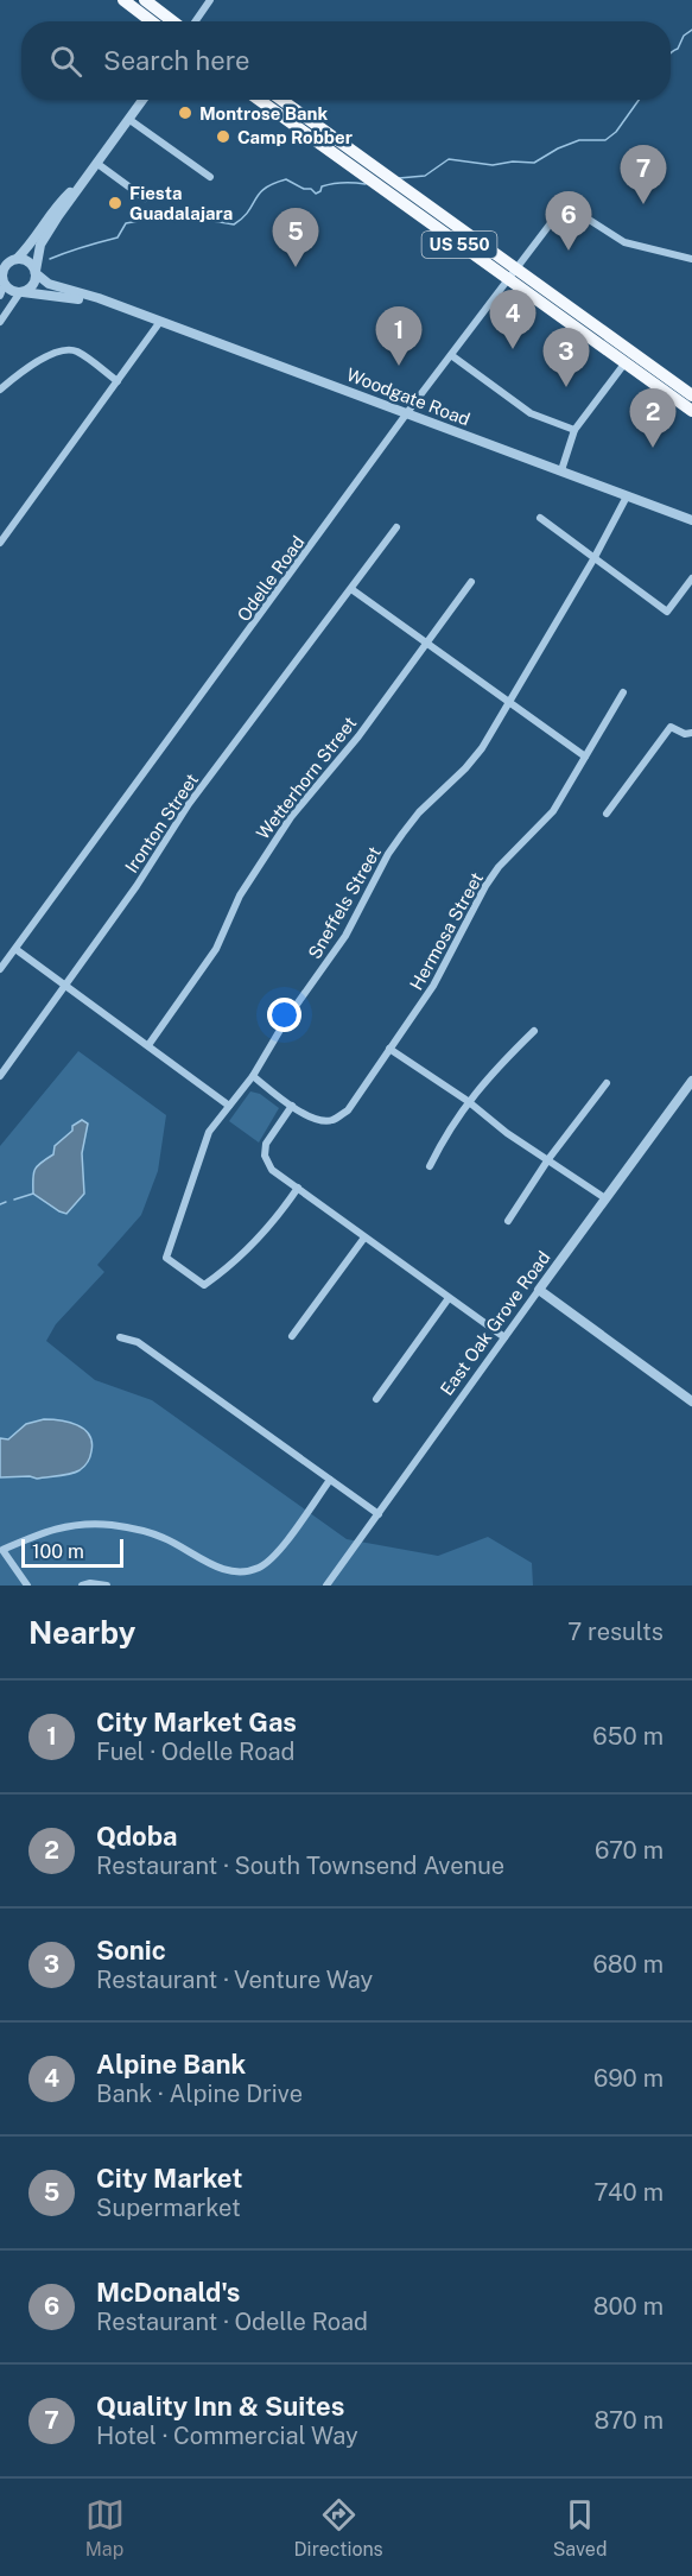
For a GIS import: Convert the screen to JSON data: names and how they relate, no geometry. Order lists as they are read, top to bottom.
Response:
{
  "streets": {
    "highway": ["US 550"],
    "street": [
      "Woodgate Road",
      "Odelle Road",
      "Wetterhorn Street",
      "Ironton Street",
      "Sneffels Street",
      "Hermosa Street",
      "East Oak Grove Road"
    ]
  },
  "crossings": [
    ["US 550", "Odelle Road"],
    ["Woodgate Road", "Odelle Road"],
    ["Woodgate Road", "Sneffels Street"]
  ],
  "places": ["Montrose Bank", "Camp Robber", "Fiesta Guadalajara"],
  "scale_bar": "100 m",
  "page": {
    "search": "Search here",
    "pins": [
      "7",
      "6",
      "5",
      "4",
      "1",
      "3",
      "2"
    ],
    "scale": "100 m",
    "heading": ["Nearby", "7 results"],
    "list": [
      {
        "mark": "1",
        "name": "City Market Gas",
        "note": "Fuel · Odelle Road",
        "value": "650 m"
      },
      {
        "mark": "2",
        "name": "Qdoba",
        "note": "Restaurant · South Townsend Avenue",
        "value": "670 m"
      },
      {
        "mark": "3",
        "name": "Sonic",
        "note": "Restaurant · Venture Way",
        "value": "680 m"
      },
      {
        "mark": "4",
        "name": "Alpine Bank",
        "note": "Bank · Alpine Drive",
        "value": "690 m"
      },
      {
        "mark": "5",
        "name": "City Market",
        "note": "Supermarket",
        "value": "740 m"
      },
      {
        "mark": "6",
        "name": "McDonald's",
        "note": "Restaurant · Odelle Road",
        "value": "800 m"
      },
      {
        "mark": "7",
        "name": "Quality Inn & Suites",
        "note": "Hotel · Commercial Way",
        "value": "870 m"
      }
    ],
    "nav": ["Map", "Directions", "Saved"]
  }
}
